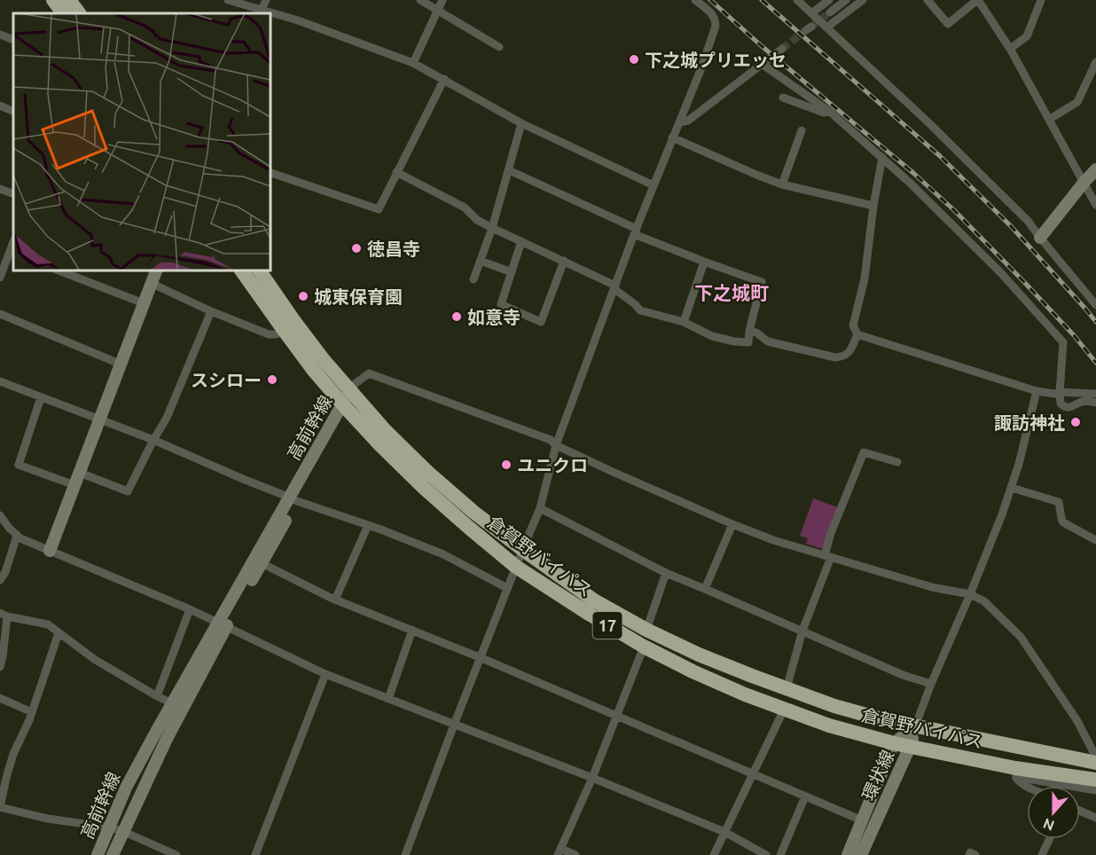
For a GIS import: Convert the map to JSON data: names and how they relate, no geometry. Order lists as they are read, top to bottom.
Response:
{
  "streets": {
    "highway": ["倉賀野バイパス", "17"],
    "street": ["高前幹線", "環状線"]
  },
  "crossings": [
    ["高前幹線", "倉賀野バイパス"],
    ["倉賀野バイパス", "環状線"]
  ],
  "districts": ["下之城町"],
  "places": [
    "下之城プリエッセ",
    "徳昌寺",
    "城東保育園",
    "如意寺",
    "スシロー",
    "諏訪神社",
    "ユニクロ"
  ],
  "north": "bottom"
}
